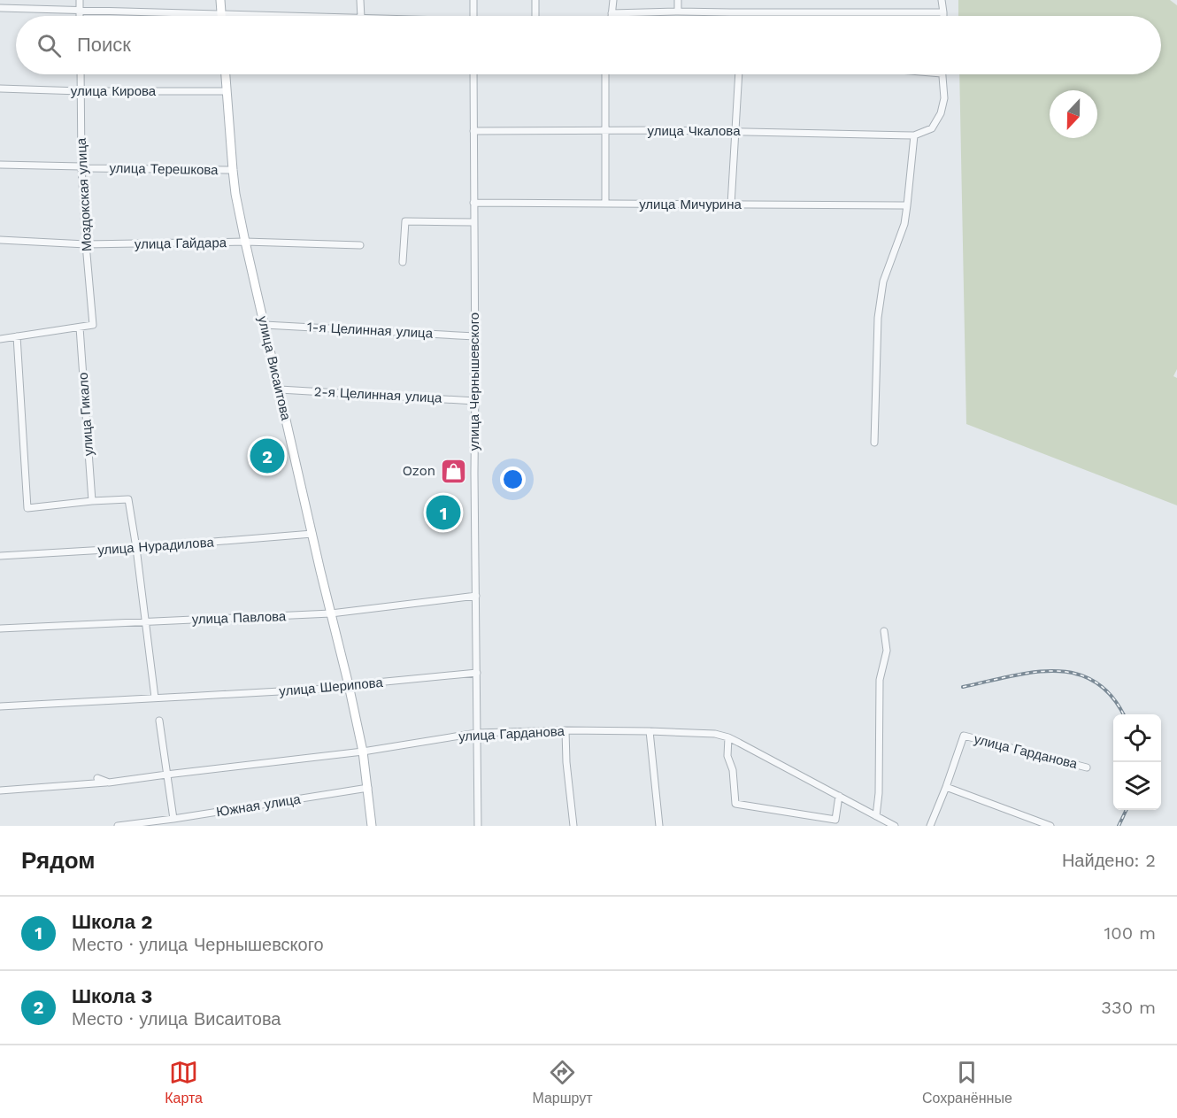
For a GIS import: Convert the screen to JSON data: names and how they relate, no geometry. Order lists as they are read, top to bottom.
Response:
{
  "streets": {
    "street": [
      "улица Кирова",
      "улица Чкалова",
      "улица Терешкова",
      "Моздокская улица",
      "улица Мичурина",
      "улица Гайдара",
      "1-я Целинная улица",
      "улица Висаитова",
      "улица Чернышевского",
      "2-я Целинная улица",
      "улица Гикало",
      "улица Нурадилова",
      "улица Павлова",
      "улица Шерипова",
      "улица Гарданова",
      "Южная улица"
    ]
  },
  "crossings": [
    ["улица Кирова", "Моздокская улица"],
    ["улица Кирова", "улица Висаитова"],
    ["улица Чкалова", "улица Чернышевского"],
    ["улица Терешкова", "Моздокская улица"],
    ["улица Терешкова", "улица Висаитова"],
    ["Моздокская улица", "улица Гайдара"],
    ["Моздокская улица", "улица Гикало"],
    ["улица Мичурина", "улица Чернышевского"],
    ["улица Гайдара", "улица Висаитова"],
    ["1-я Целинная улица", "улица Висаитова"],
    ["1-я Целинная улица", "улица Чернышевского"],
    ["улица Висаитова", "2-я Целинная улица"],
    ["улица Висаитова", "улица Нурадилова"],
    ["улица Висаитова", "улица Павлова"],
    ["улица Висаитова", "улица Шерипова"],
    ["улица Висаитова", "улица Гарданова"],
    ["улица Висаитова", "Южная улица"],
    ["улица Чернышевского", "2-я Целинная улица"],
    ["улица Чернышевского", "улица Павлова"],
    ["улица Чернышевского", "улица Шерипова"],
    ["улица Чернышевского", "улица Гарданова"]
  ],
  "places": {
    "shop": ["Ozon"]
  },
  "north": "bottom",
  "page": {
    "search": "Поиск",
    "pins": ["2", "1"],
    "heading": ["Рядом", "Найдено: 2"],
    "list": [
      {
        "mark": "1",
        "name": "Школа 2",
        "note": "Место · улица Чернышевского",
        "value": "100 m"
      },
      {
        "mark": "2",
        "name": "Школа 3",
        "note": "Место · улица Висаитова",
        "value": "330 m"
      }
    ],
    "nav": ["Карта", "Маршрут", "Сохранённые"]
  }
}
